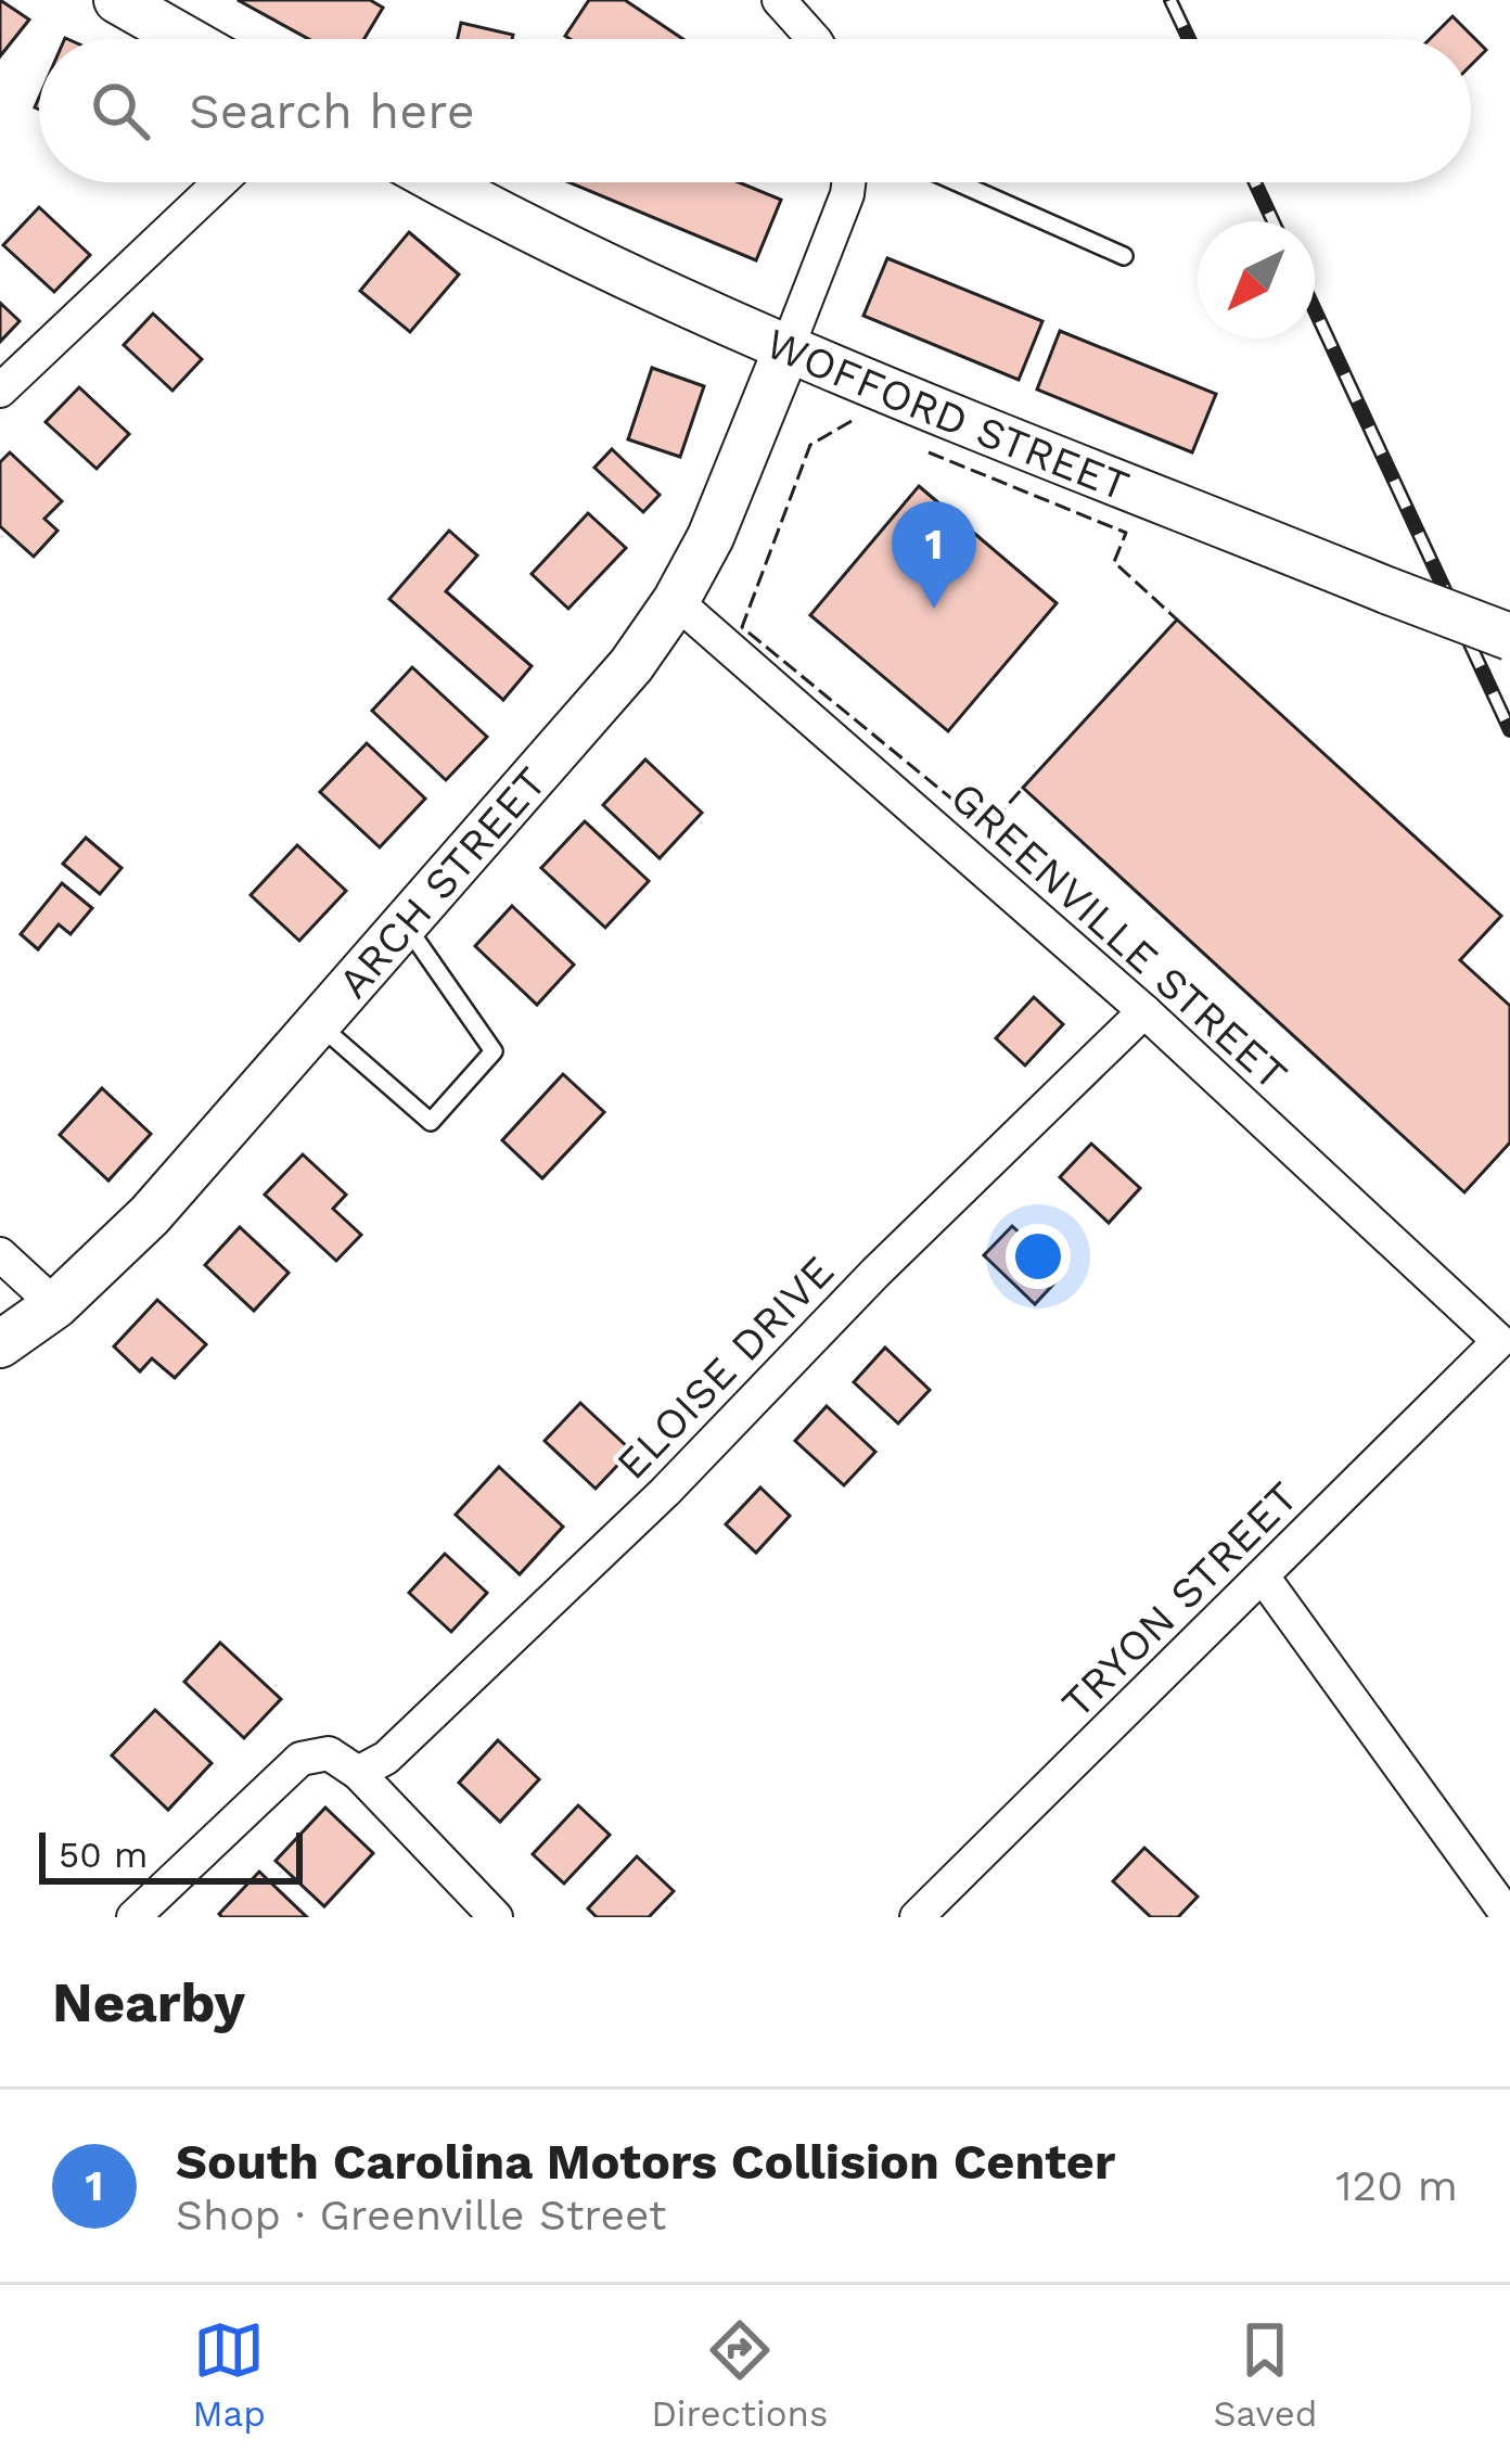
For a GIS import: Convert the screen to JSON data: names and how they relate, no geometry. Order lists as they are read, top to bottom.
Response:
{
  "streets": {
    "street": [
      "WOFFORD STREET",
      "ARCH STREET",
      "GREENVILLE STREET",
      "ELOISE DRIVE",
      "TRYON STREET"
    ]
  },
  "crossings": [
    ["WOFFORD STREET", "ARCH STREET"],
    ["ARCH STREET", "GREENVILLE STREET"],
    ["GREENVILLE STREET", "ELOISE DRIVE"],
    ["GREENVILLE STREET", "TRYON STREET"]
  ],
  "scale_bar": "50 m",
  "north": "bottom left",
  "page": {
    "search": "Search here",
    "pins": "1",
    "scale": "50 m",
    "heading": "Nearby",
    "list": [
      {
        "mark": "1",
        "name": "South Carolina Motors Collision Center",
        "note": "Shop · Greenville Street",
        "value": "120 m"
      }
    ],
    "nav": ["Map", "Directions", "Saved"]
  }
}
